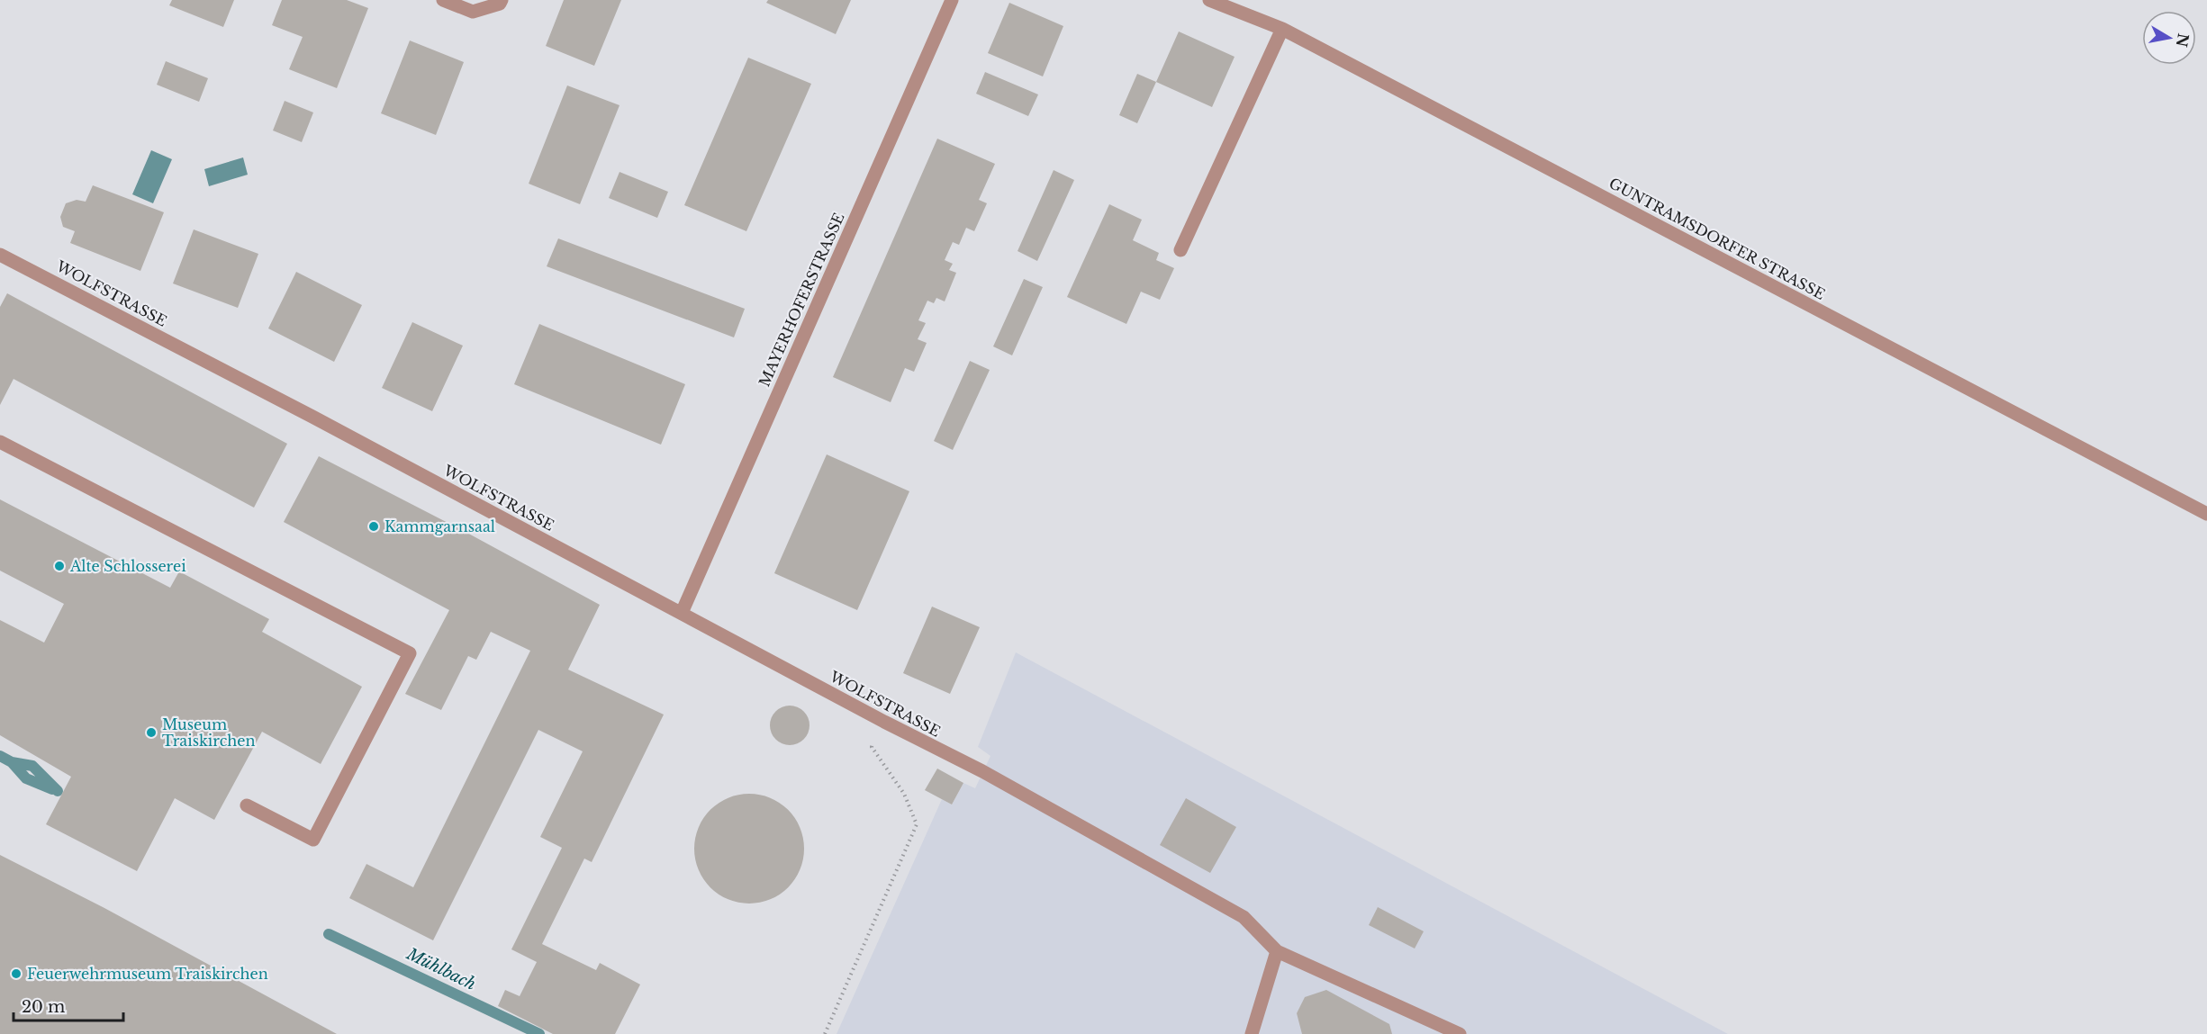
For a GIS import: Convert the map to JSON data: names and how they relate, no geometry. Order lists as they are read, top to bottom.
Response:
{
  "streets": {
    "street": ["GUNTRAMSDORFER STRASSE", "WOLFSTRASSE", "MAYERHOFERSTRASSE"]
  },
  "crossings": [
    ["WOLFSTRASSE", "MAYERHOFERSTRASSE"]
  ],
  "water": ["Mühlbach"],
  "places": [
    "Kammgarnsaal",
    "Alte Schlosserei",
    "Museum Traiskirchen",
    "Feuerwehrmuseum Traiskirchen"
  ],
  "scale_bar": "20 m",
  "north": "right"
}
